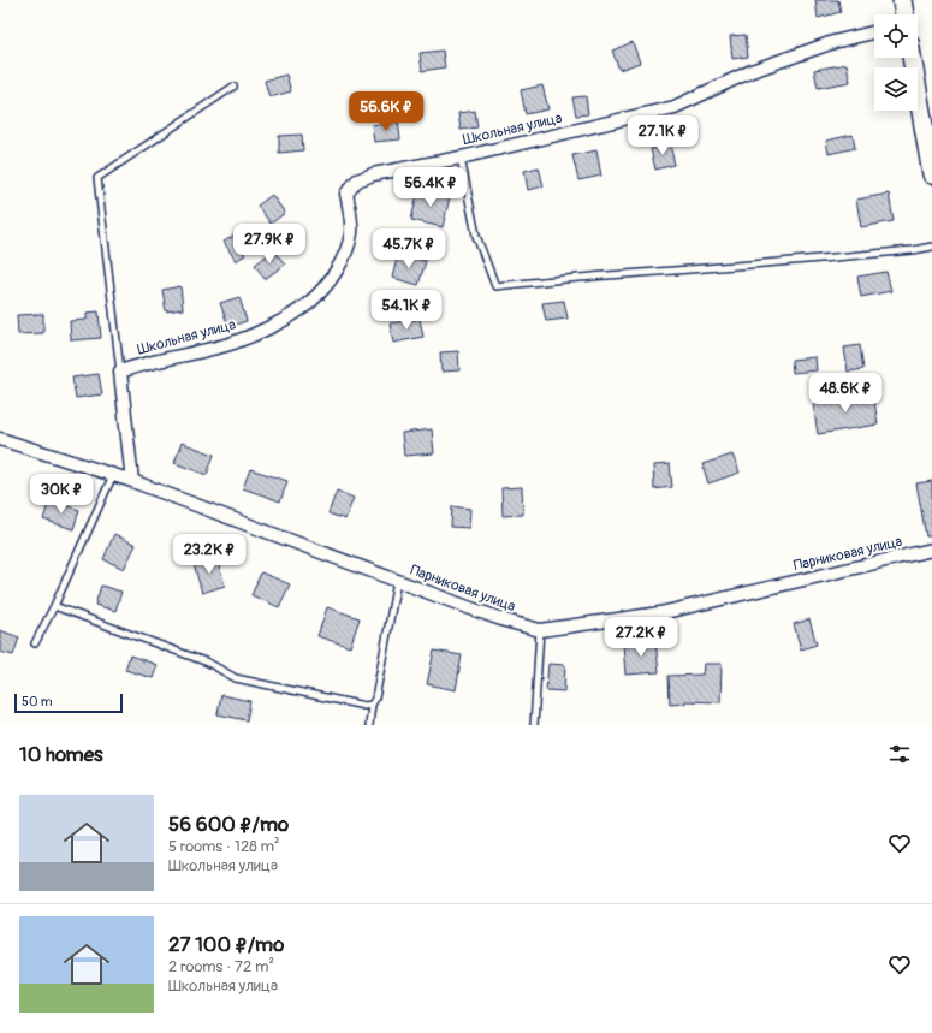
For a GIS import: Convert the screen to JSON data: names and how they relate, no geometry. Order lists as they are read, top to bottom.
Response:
{
  "streets": {
    "street": ["Школьная улица", "Парниковая улица"]
  },
  "scale_bar": "50 m",
  "page": {
    "price": [
      "56.6K ₽",
      "27.1K ₽",
      "56.4K ₽",
      "27.9K ₽",
      "45.7K ₽",
      "54.1K ₽",
      "48.6K ₽",
      "30K ₽",
      "23.2K ₽",
      "27.2K ₽"
    ],
    "scale": "50 m",
    "heading": "10 homes",
    "list": [
      {
        "name": "56 600 ₽/mo",
        "note": "5 rooms · 128 m² · Школьная улица"
      },
      {
        "name": "27 100 ₽/mo",
        "note": "2 rooms · 72 m² · Школьная улица"
      }
    ]
  }
}
